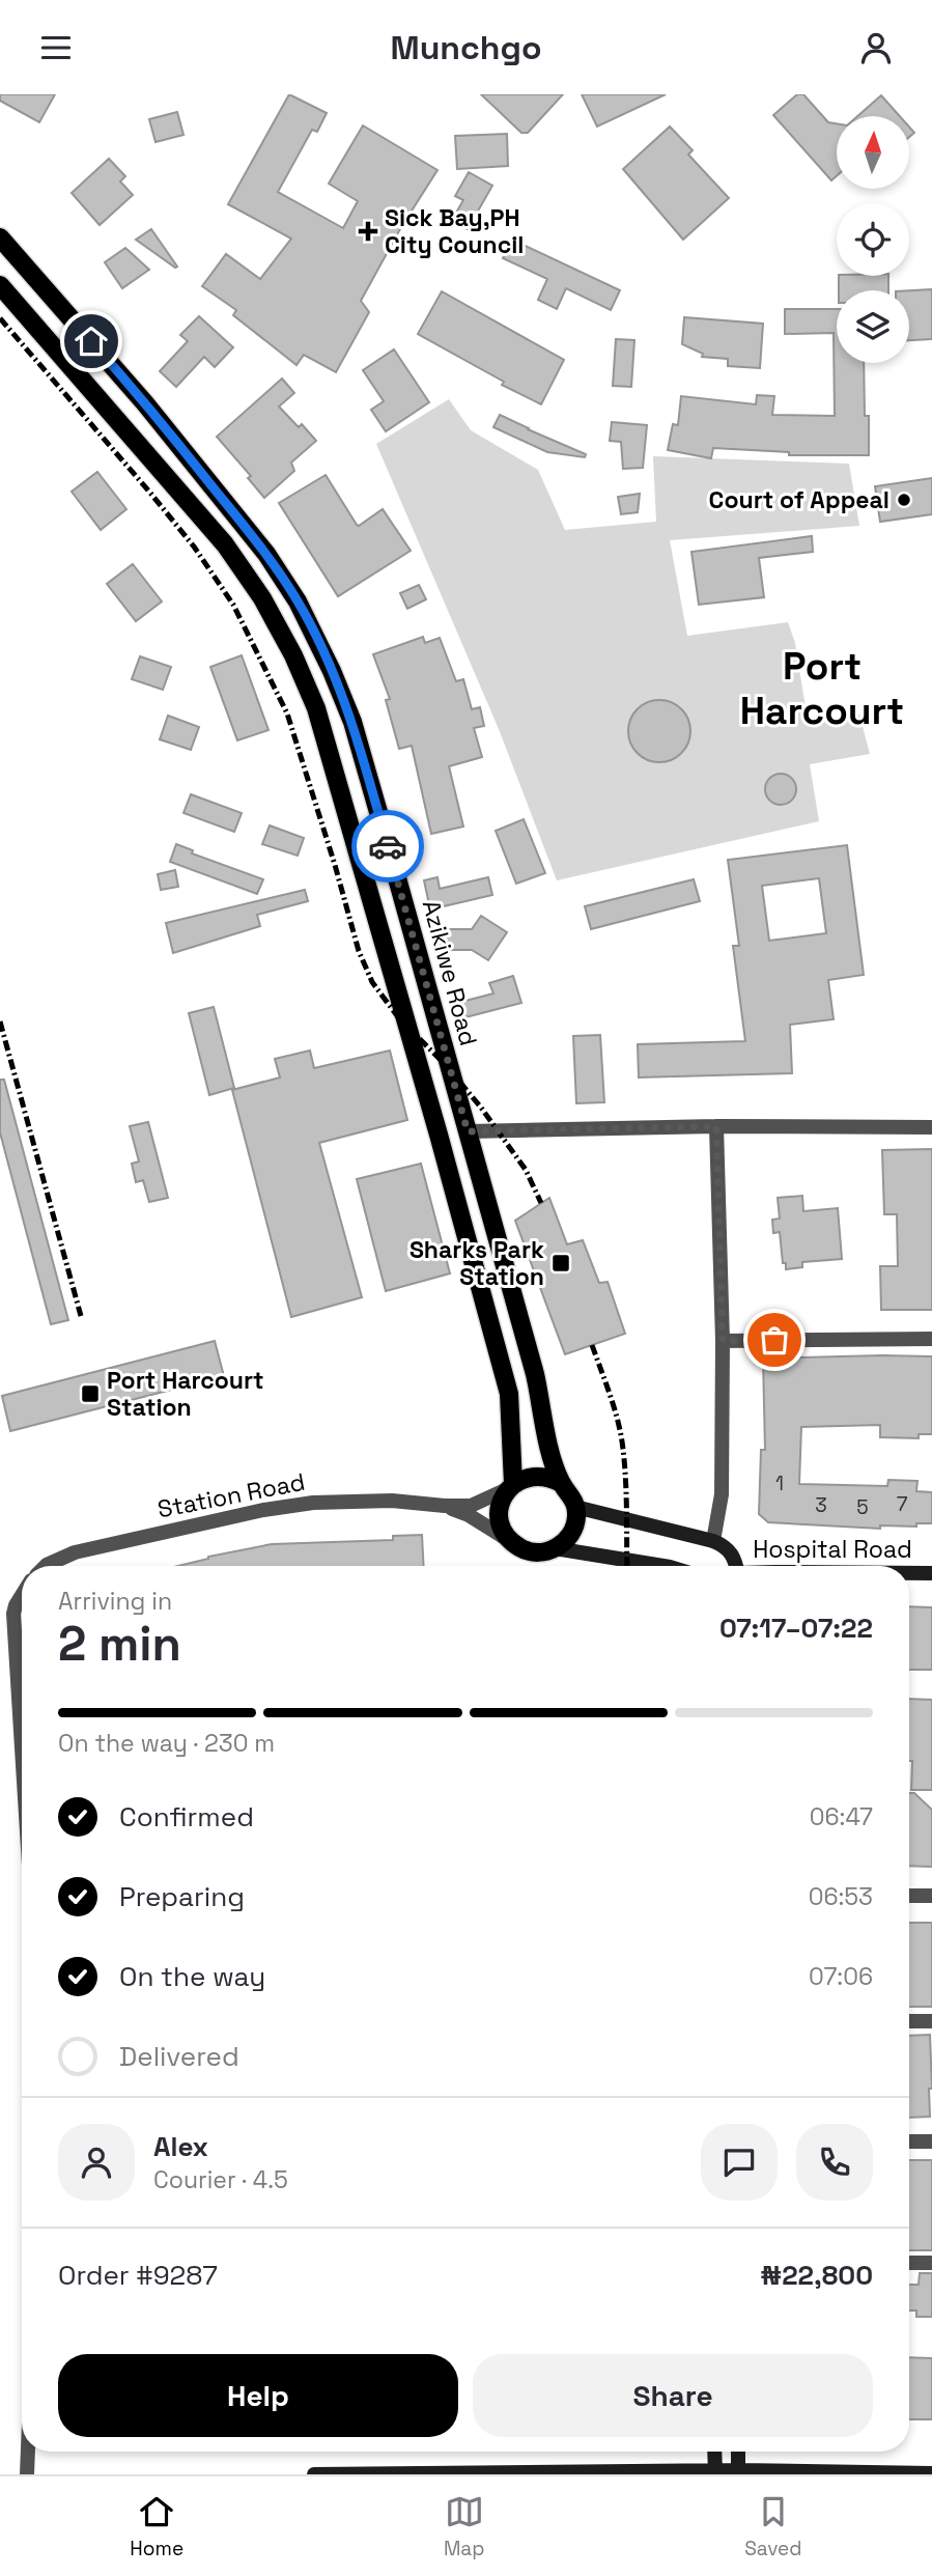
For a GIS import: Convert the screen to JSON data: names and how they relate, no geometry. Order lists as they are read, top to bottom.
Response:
{
  "streets": {
    "main road": ["Azikiwe Road"],
    "street": ["Station Road", "Hospital Road"]
  },
  "crossings": [
    ["Azikiwe Road", "Station Road"]
  ],
  "districts": ["Port Harcourt"],
  "places": {
    "health": ["Sick Bay,PH City Council"],
    "other": ["Court of Appeal"],
    "transit": ["Sharks Park Station", "Port Harcourt Station"]
  },
  "house_numbers": [
    "1",
    "7",
    "3",
    "5"
  ],
  "north": "top",
  "page": {
    "header": "Munchgo",
    "heading": ["2 min", "Arriving in", "07:17–07:22"],
    "panel": [
      "Alex",
      "Courier · 4.5",
      "Order #9287",
      "₦22,800"
    ],
    "bar": "On the way · 230 m",
    "list": [
      ["Confirmed", "06:47"],
      ["Preparing", "06:53"],
      ["On the way", "07:06"],
      "Delivered"
    ],
    "buttons": ["Help", "Share"],
    "tabs": ["Home", "Map", "Saved"]
  }
}
